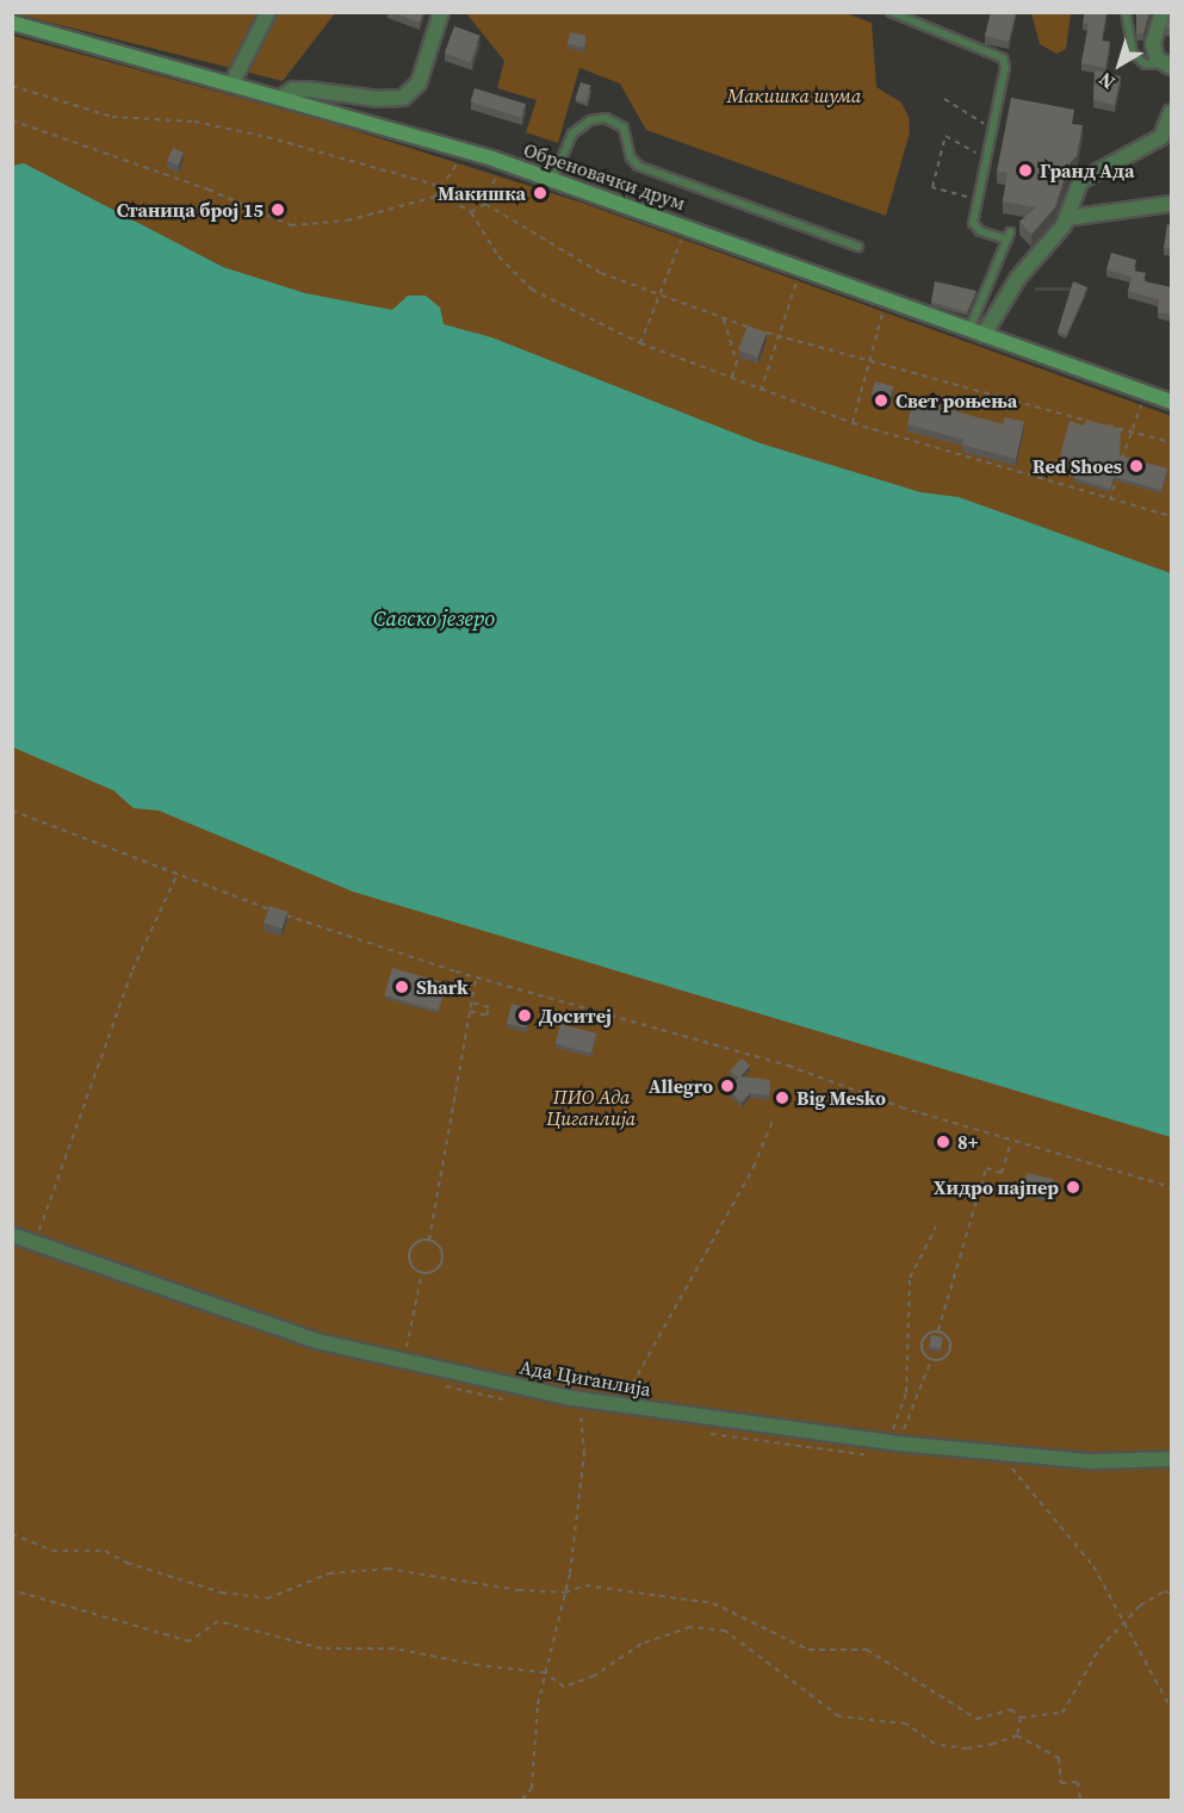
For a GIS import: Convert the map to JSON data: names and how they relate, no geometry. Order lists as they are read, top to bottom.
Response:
{
  "streets": {
    "street": ["Обреновачки друм", "Ада Циганлија"]
  },
  "water": ["Савско језеро"],
  "parks": ["Макишка шума", "ПИО Ада Циганлија"],
  "places": [
    "Гранд Ада",
    "Макишка",
    "Станица број 15",
    "Свет роњења",
    "Red Shoes",
    "Shark",
    "Доситеј",
    "Allegro",
    "Big Mesko",
    "8+",
    "Хидро пајпер"
  ],
  "north": "bottom left"
}
